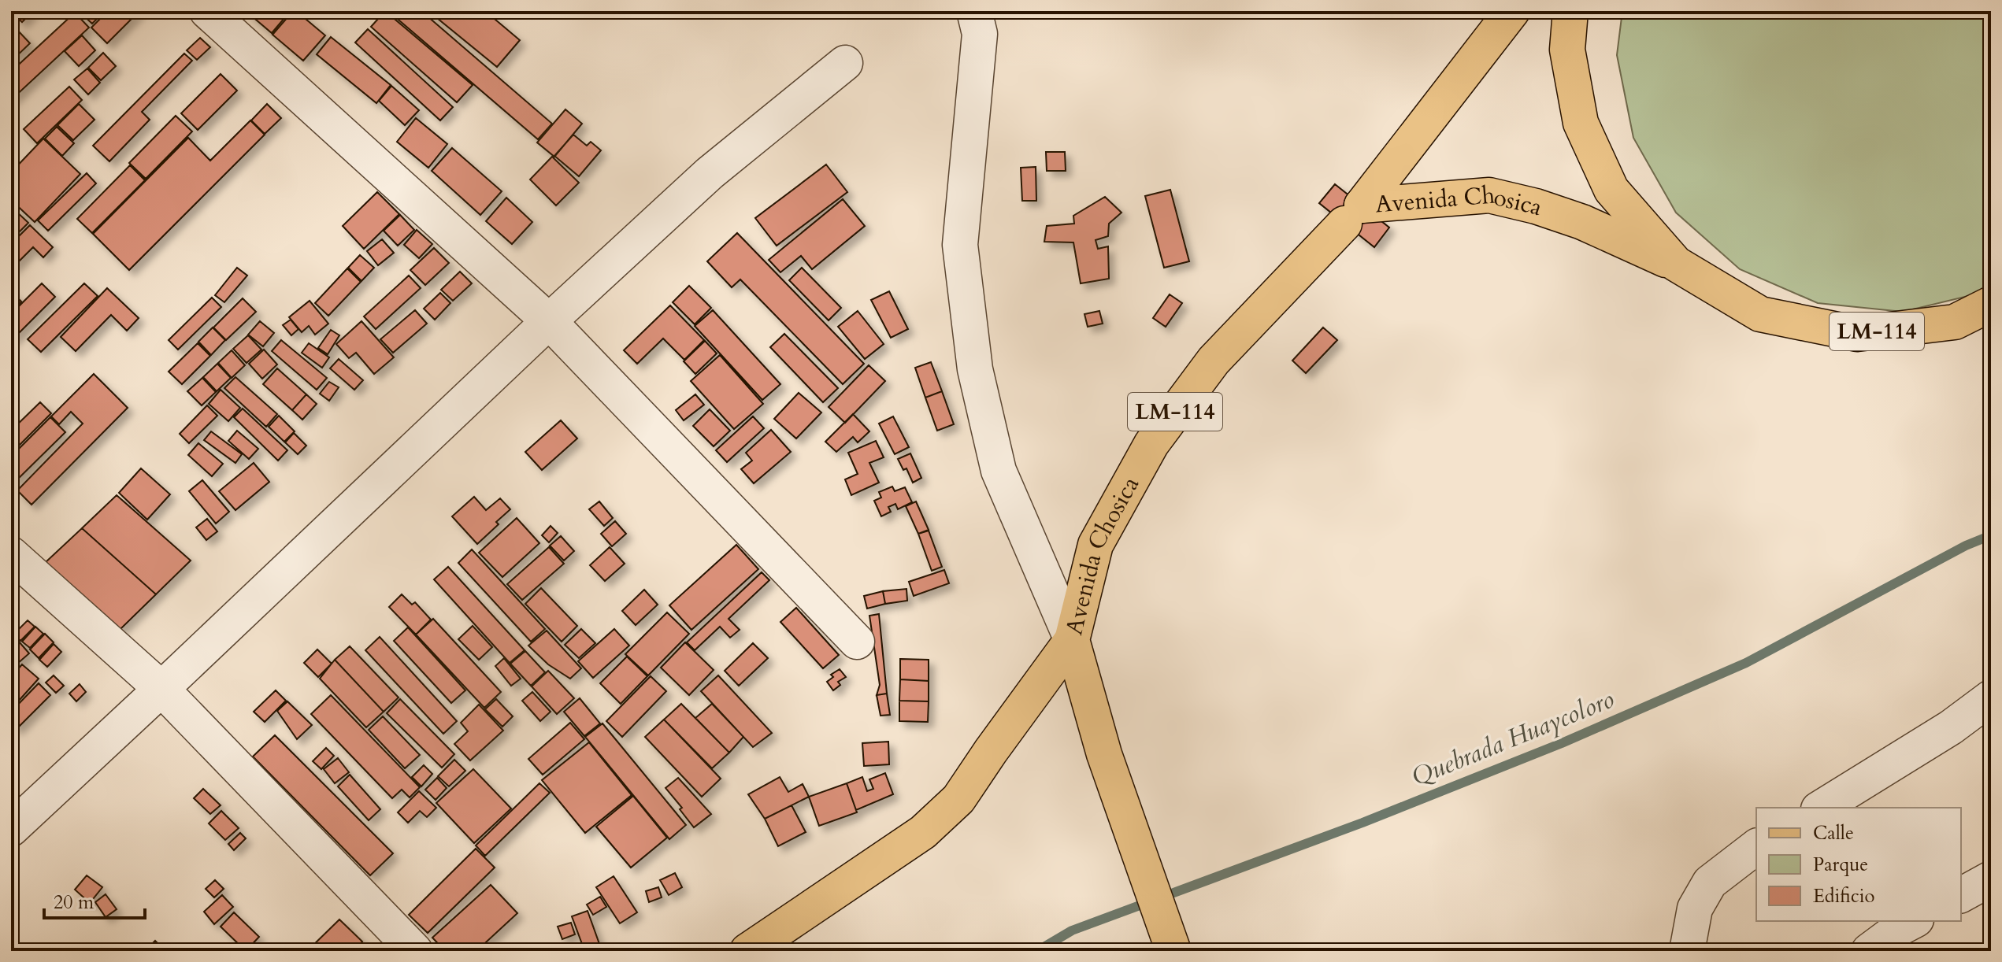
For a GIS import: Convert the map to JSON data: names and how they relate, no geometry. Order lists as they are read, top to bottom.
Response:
{
  "streets": {
    "main road": ["Avenida Chosica", "LM-114"]
  },
  "crossings": [
    ["Avenida Chosica", "LM-114"]
  ],
  "water": ["Quebrada Huaycoloro"],
  "legend": ["Calle", "Parque", "Edificio"],
  "scale_bar": "20 m"
}
